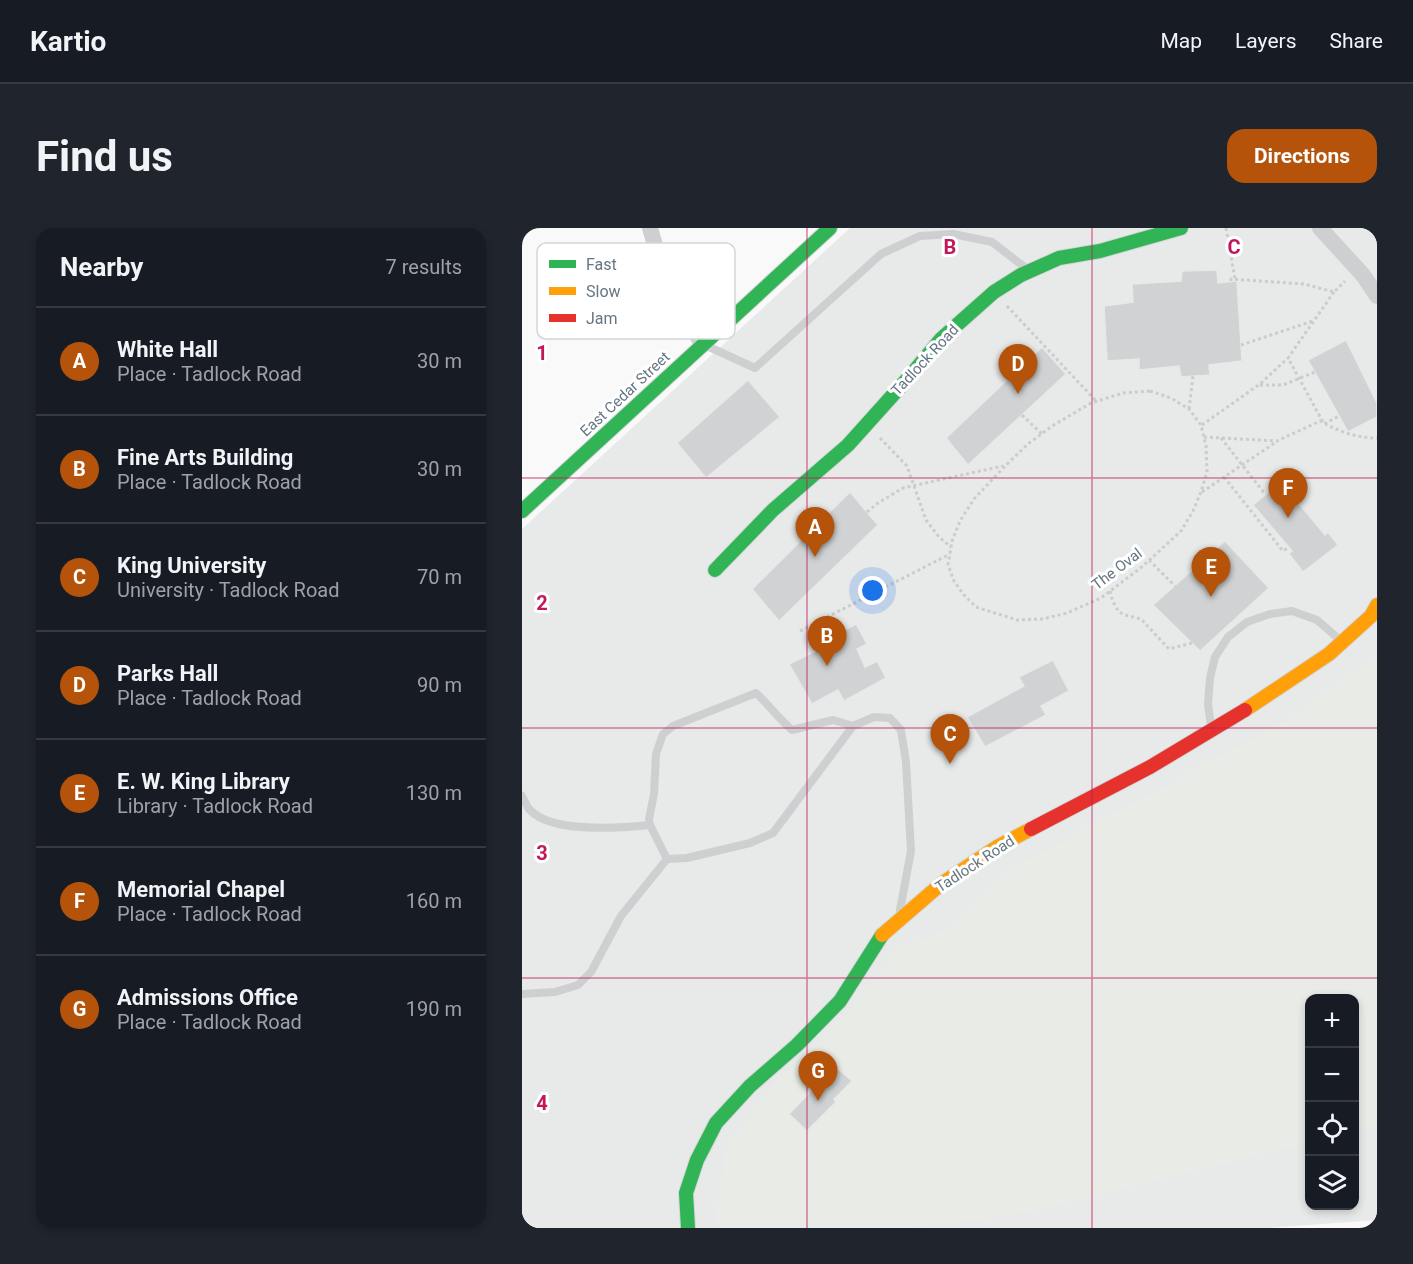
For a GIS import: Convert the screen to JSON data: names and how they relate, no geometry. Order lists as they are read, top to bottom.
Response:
{
  "streets": {
    "street": ["Tadlock Road", "East Cedar Street"],
    "path": ["The Oval"]
  },
  "legend": ["Fast", "Slow", "Jam"],
  "page": {
    "header": "Kartio",
    "nav": ["Map", "Layers", "Share"],
    "buttons": "Directions",
    "title": "Find us",
    "heading": ["Nearby", "7 results"],
    "list": [
      {
        "mark": "A",
        "name": "White Hall",
        "note": "Place · Tadlock Road",
        "value": "30 m"
      },
      {
        "mark": "B",
        "name": "Fine Arts Building",
        "note": "Place · Tadlock Road",
        "value": "30 m"
      },
      {
        "mark": "C",
        "name": "King University",
        "note": "University · Tadlock Road",
        "value": "70 m"
      },
      {
        "mark": "D",
        "name": "Parks Hall",
        "note": "Place · Tadlock Road",
        "value": "90 m"
      },
      {
        "mark": "E",
        "name": "E. W. King Library",
        "note": "Library · Tadlock Road",
        "value": "130 m"
      },
      {
        "mark": "F",
        "name": "Memorial Chapel",
        "note": "Place · Tadlock Road",
        "value": "160 m"
      },
      {
        "mark": "G",
        "name": "Admissions Office",
        "note": "Place · Tadlock Road",
        "value": "190 m"
      }
    ],
    "pins": [
      "D",
      "F",
      "A",
      "E",
      "B",
      "C",
      "G"
    ],
    "map_buttons": ["+", "−"]
  },
  "grid": {
    "columns": ["B", "C"],
    "rows": [
      "1",
      "2",
      "3",
      "4"
    ]
  }
}
